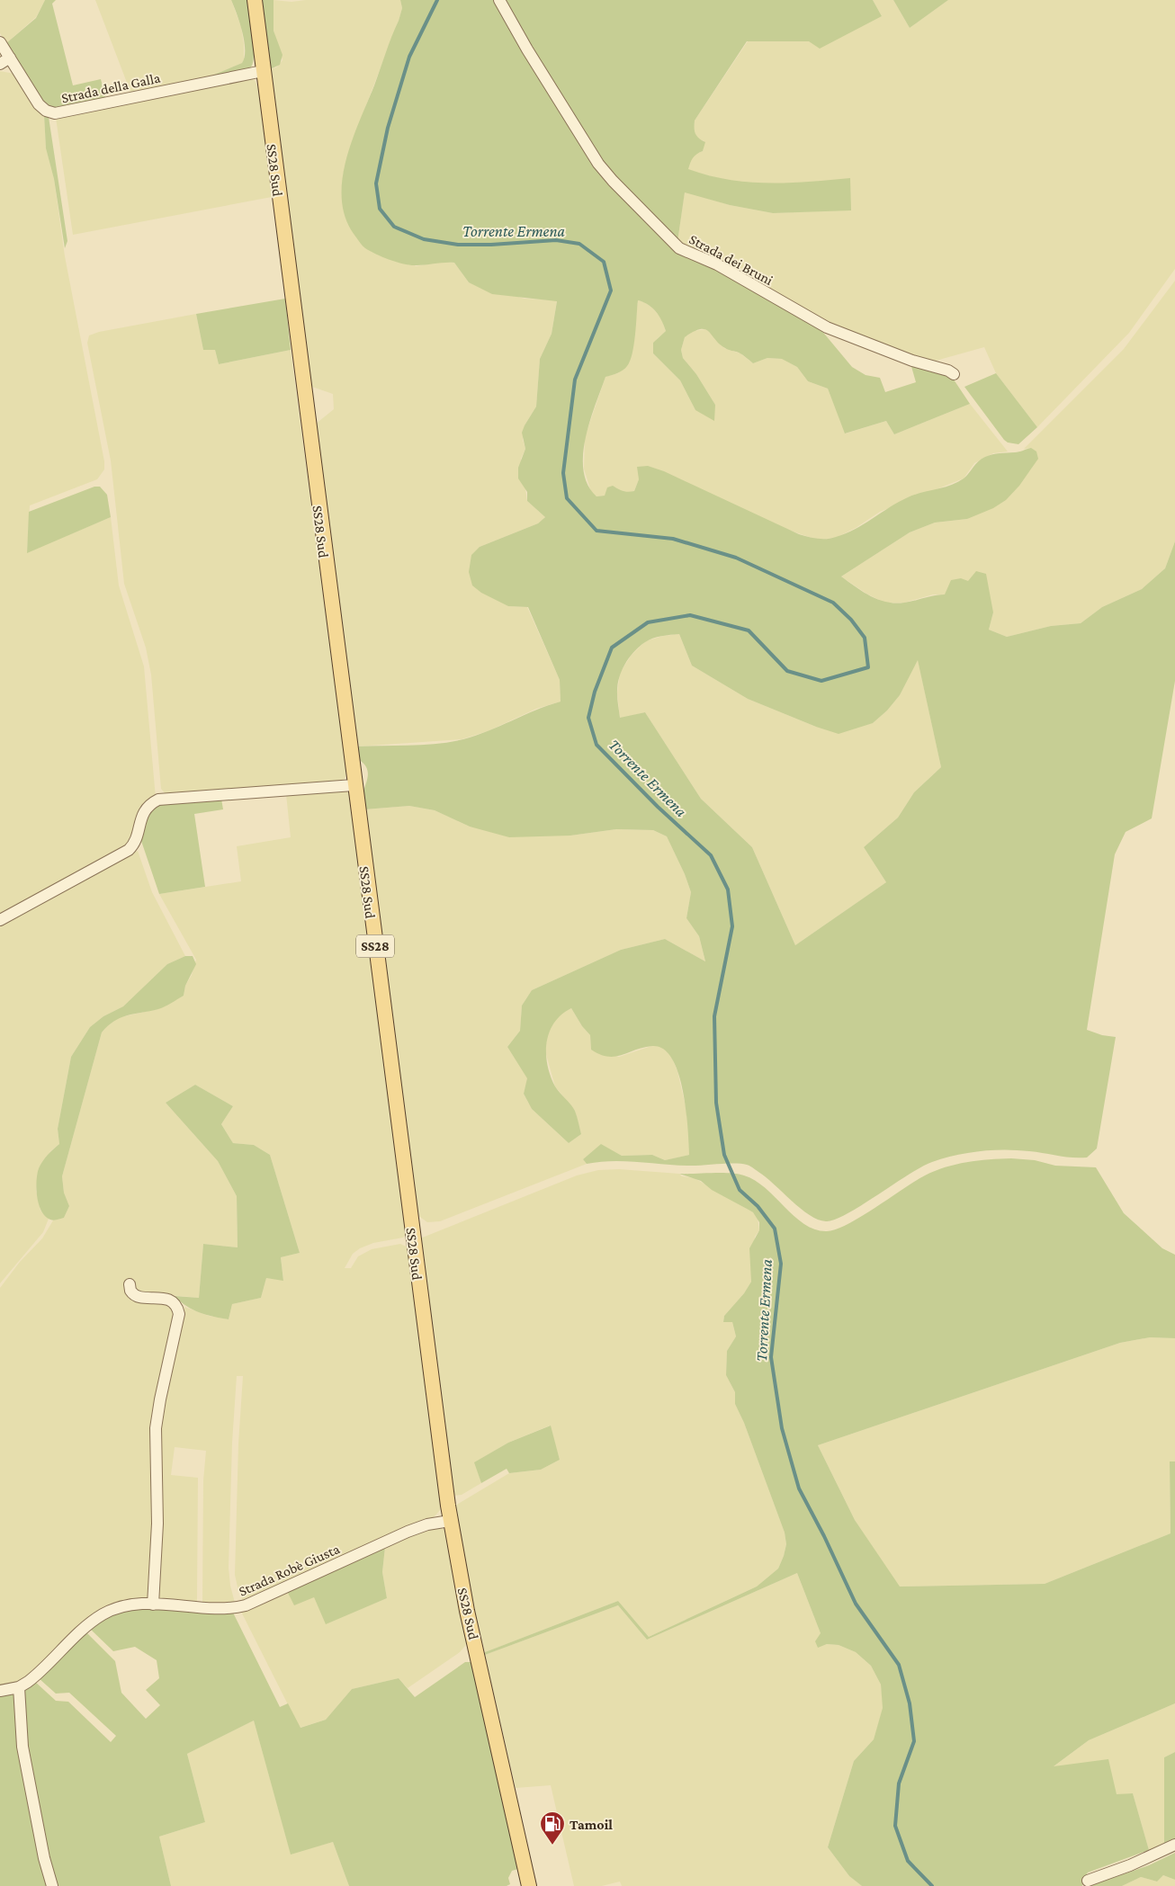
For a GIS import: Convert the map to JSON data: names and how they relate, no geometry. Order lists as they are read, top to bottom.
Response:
{
  "streets": {
    "main road": ["SS28 Sud", "SS28"],
    "street": ["Strada della Galla", "Strada dei Bruni", "Strada Robè Giusta"]
  },
  "crossings": [
    ["Strada della Galla", "SS28 Sud"],
    ["SS28 Sud", "Strada Robè Giusta"]
  ],
  "water": ["Torrente Ermena"],
  "places": {
    "fuel station": ["Tamoil"]
  }
}
